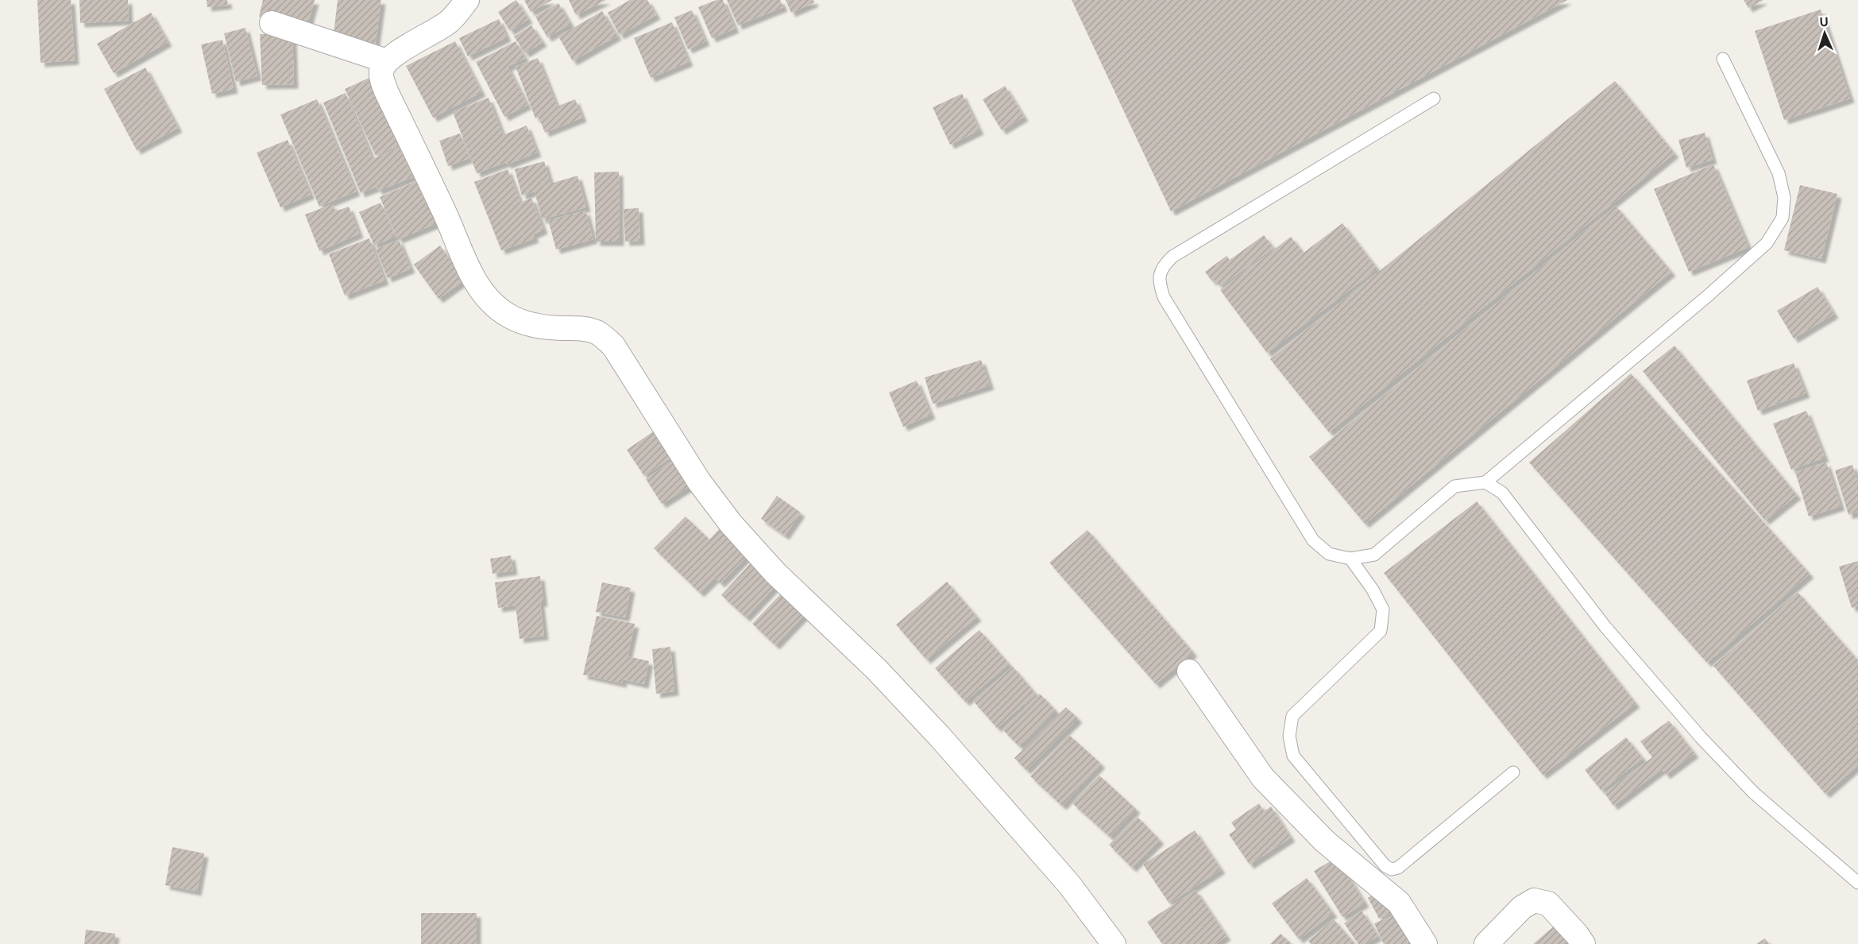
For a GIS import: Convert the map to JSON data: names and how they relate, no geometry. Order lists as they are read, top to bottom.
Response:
{
  "north": "top"
}
